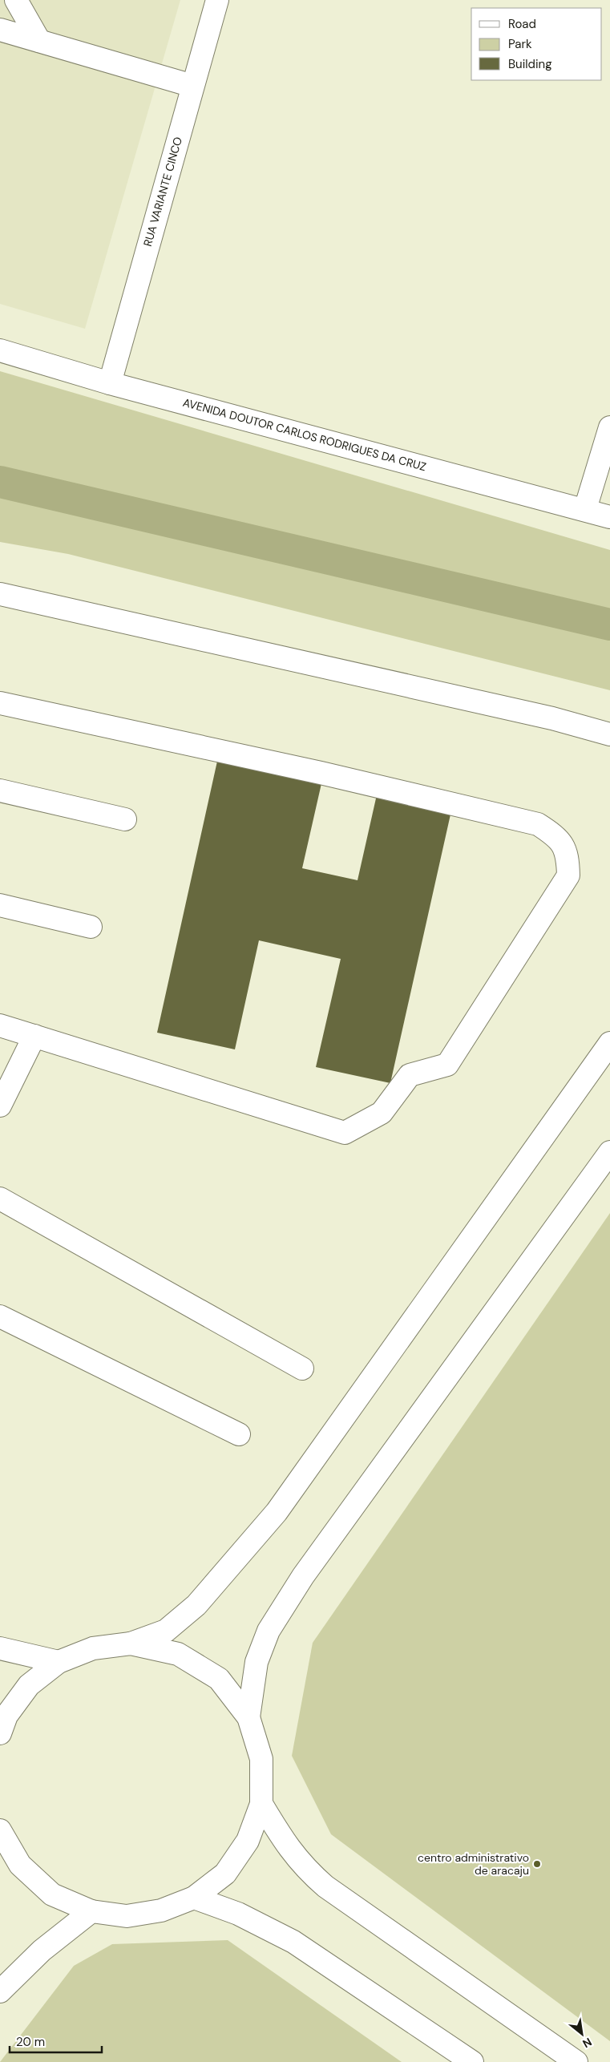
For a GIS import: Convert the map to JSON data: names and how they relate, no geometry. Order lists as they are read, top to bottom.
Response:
{
  "streets": {
    "street": ["RUA VARIANTE CINCO", "AVENIDA DOUTOR CARLOS RODRIGUES DA CRUZ"]
  },
  "crossings": [
    ["RUA VARIANTE CINCO", "AVENIDA DOUTOR CARLOS RODRIGUES DA CRUZ"]
  ],
  "places": ["centro administrativo de aracaju"],
  "legend": ["Road", "Park", "Building"],
  "scale_bar": "20 m",
  "north": "bottom right"
}
